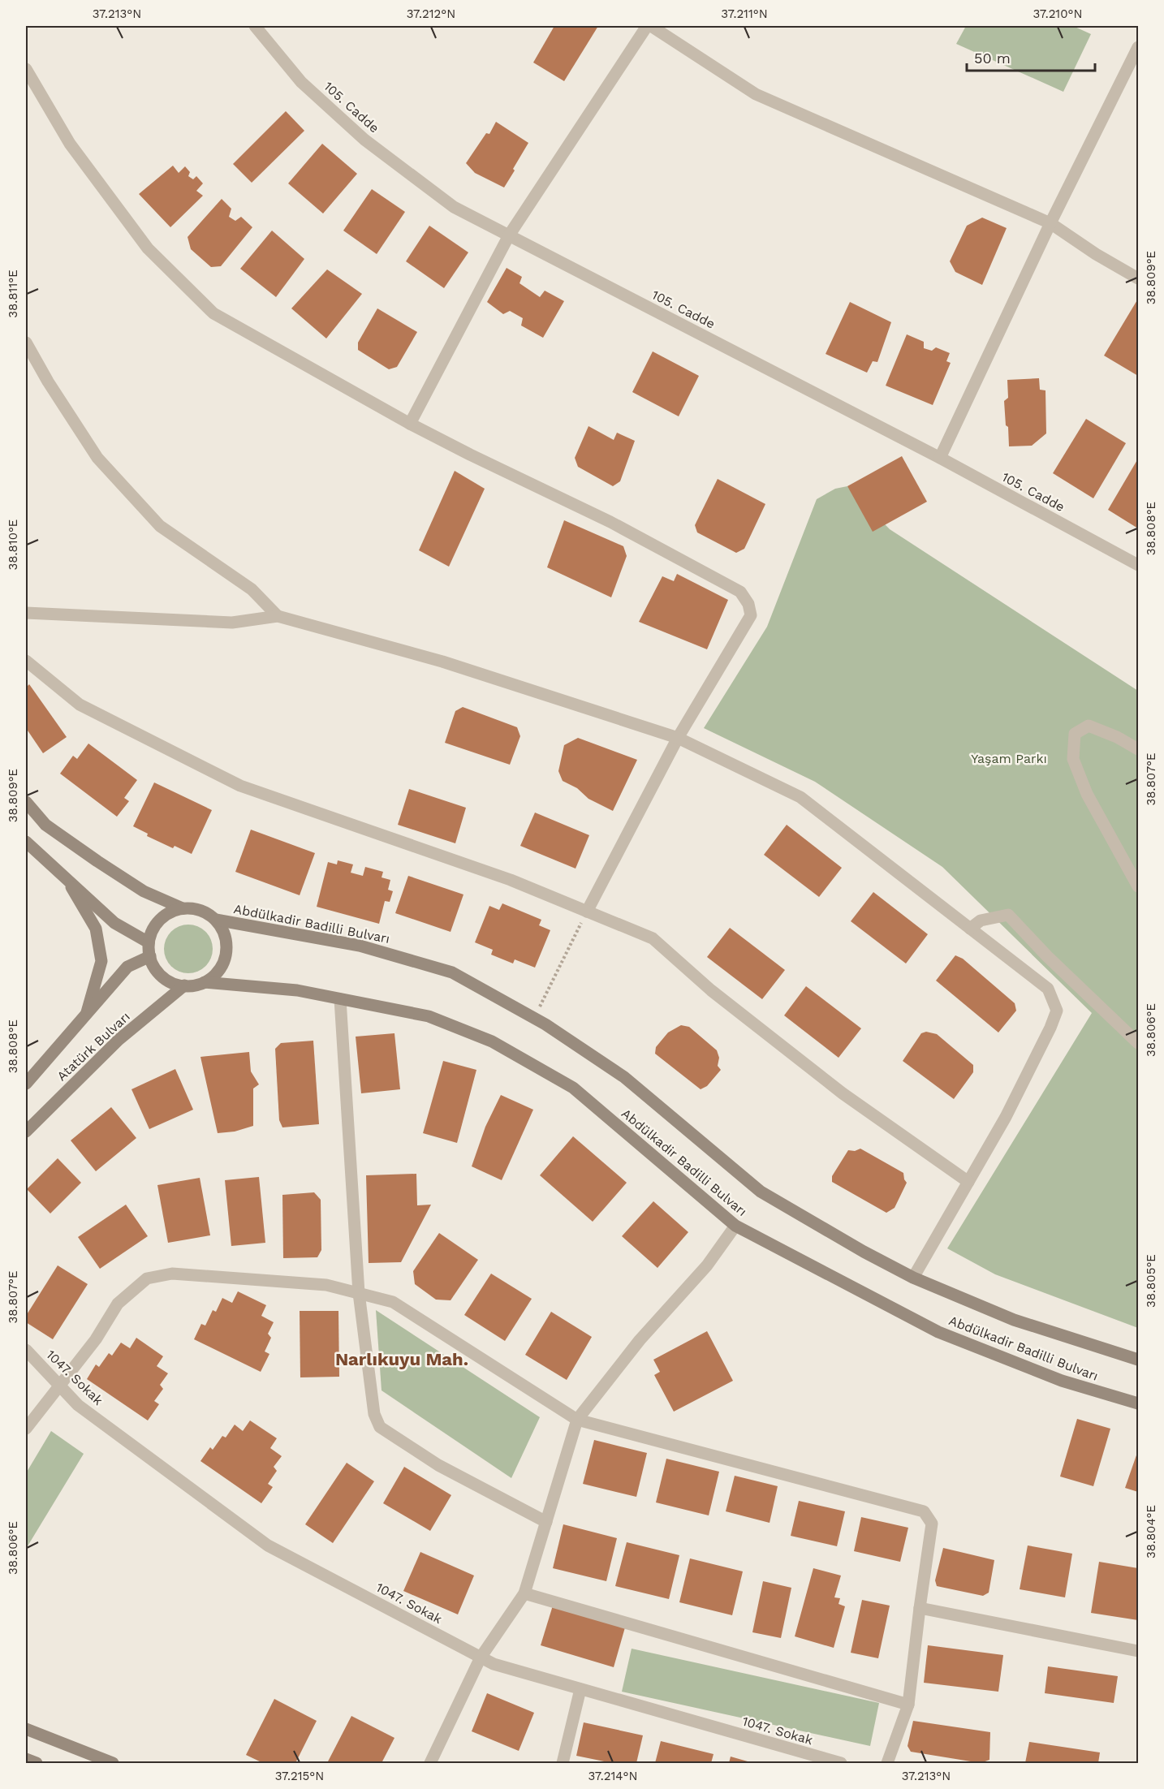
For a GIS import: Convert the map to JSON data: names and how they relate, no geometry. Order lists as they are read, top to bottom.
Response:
{
  "streets": {
    "main road": ["Abdülkadir Badilli Bulvarı", "Atatürk Bulvarı"],
    "street": ["105. Cadde", "1047. Sokak"]
  },
  "crossings": [
    ["Abdülkadir Badilli Bulvarı", "Atatürk Bulvarı"]
  ],
  "districts": ["Narlıkuyu Mah."],
  "parks": ["Yaşam Parkı"],
  "scale_bar": "50 m",
  "coordinates": [
    "37.213°N",
    "37.212°N",
    "37.211°N",
    "37.210°N",
    "38.809°E",
    "38.811°E",
    "38.808°E",
    "38.810°E",
    "38.807°E",
    "38.806°E",
    "38.805°E",
    "38.804°E",
    "37.215°N",
    "37.214°N"
  ]
}
